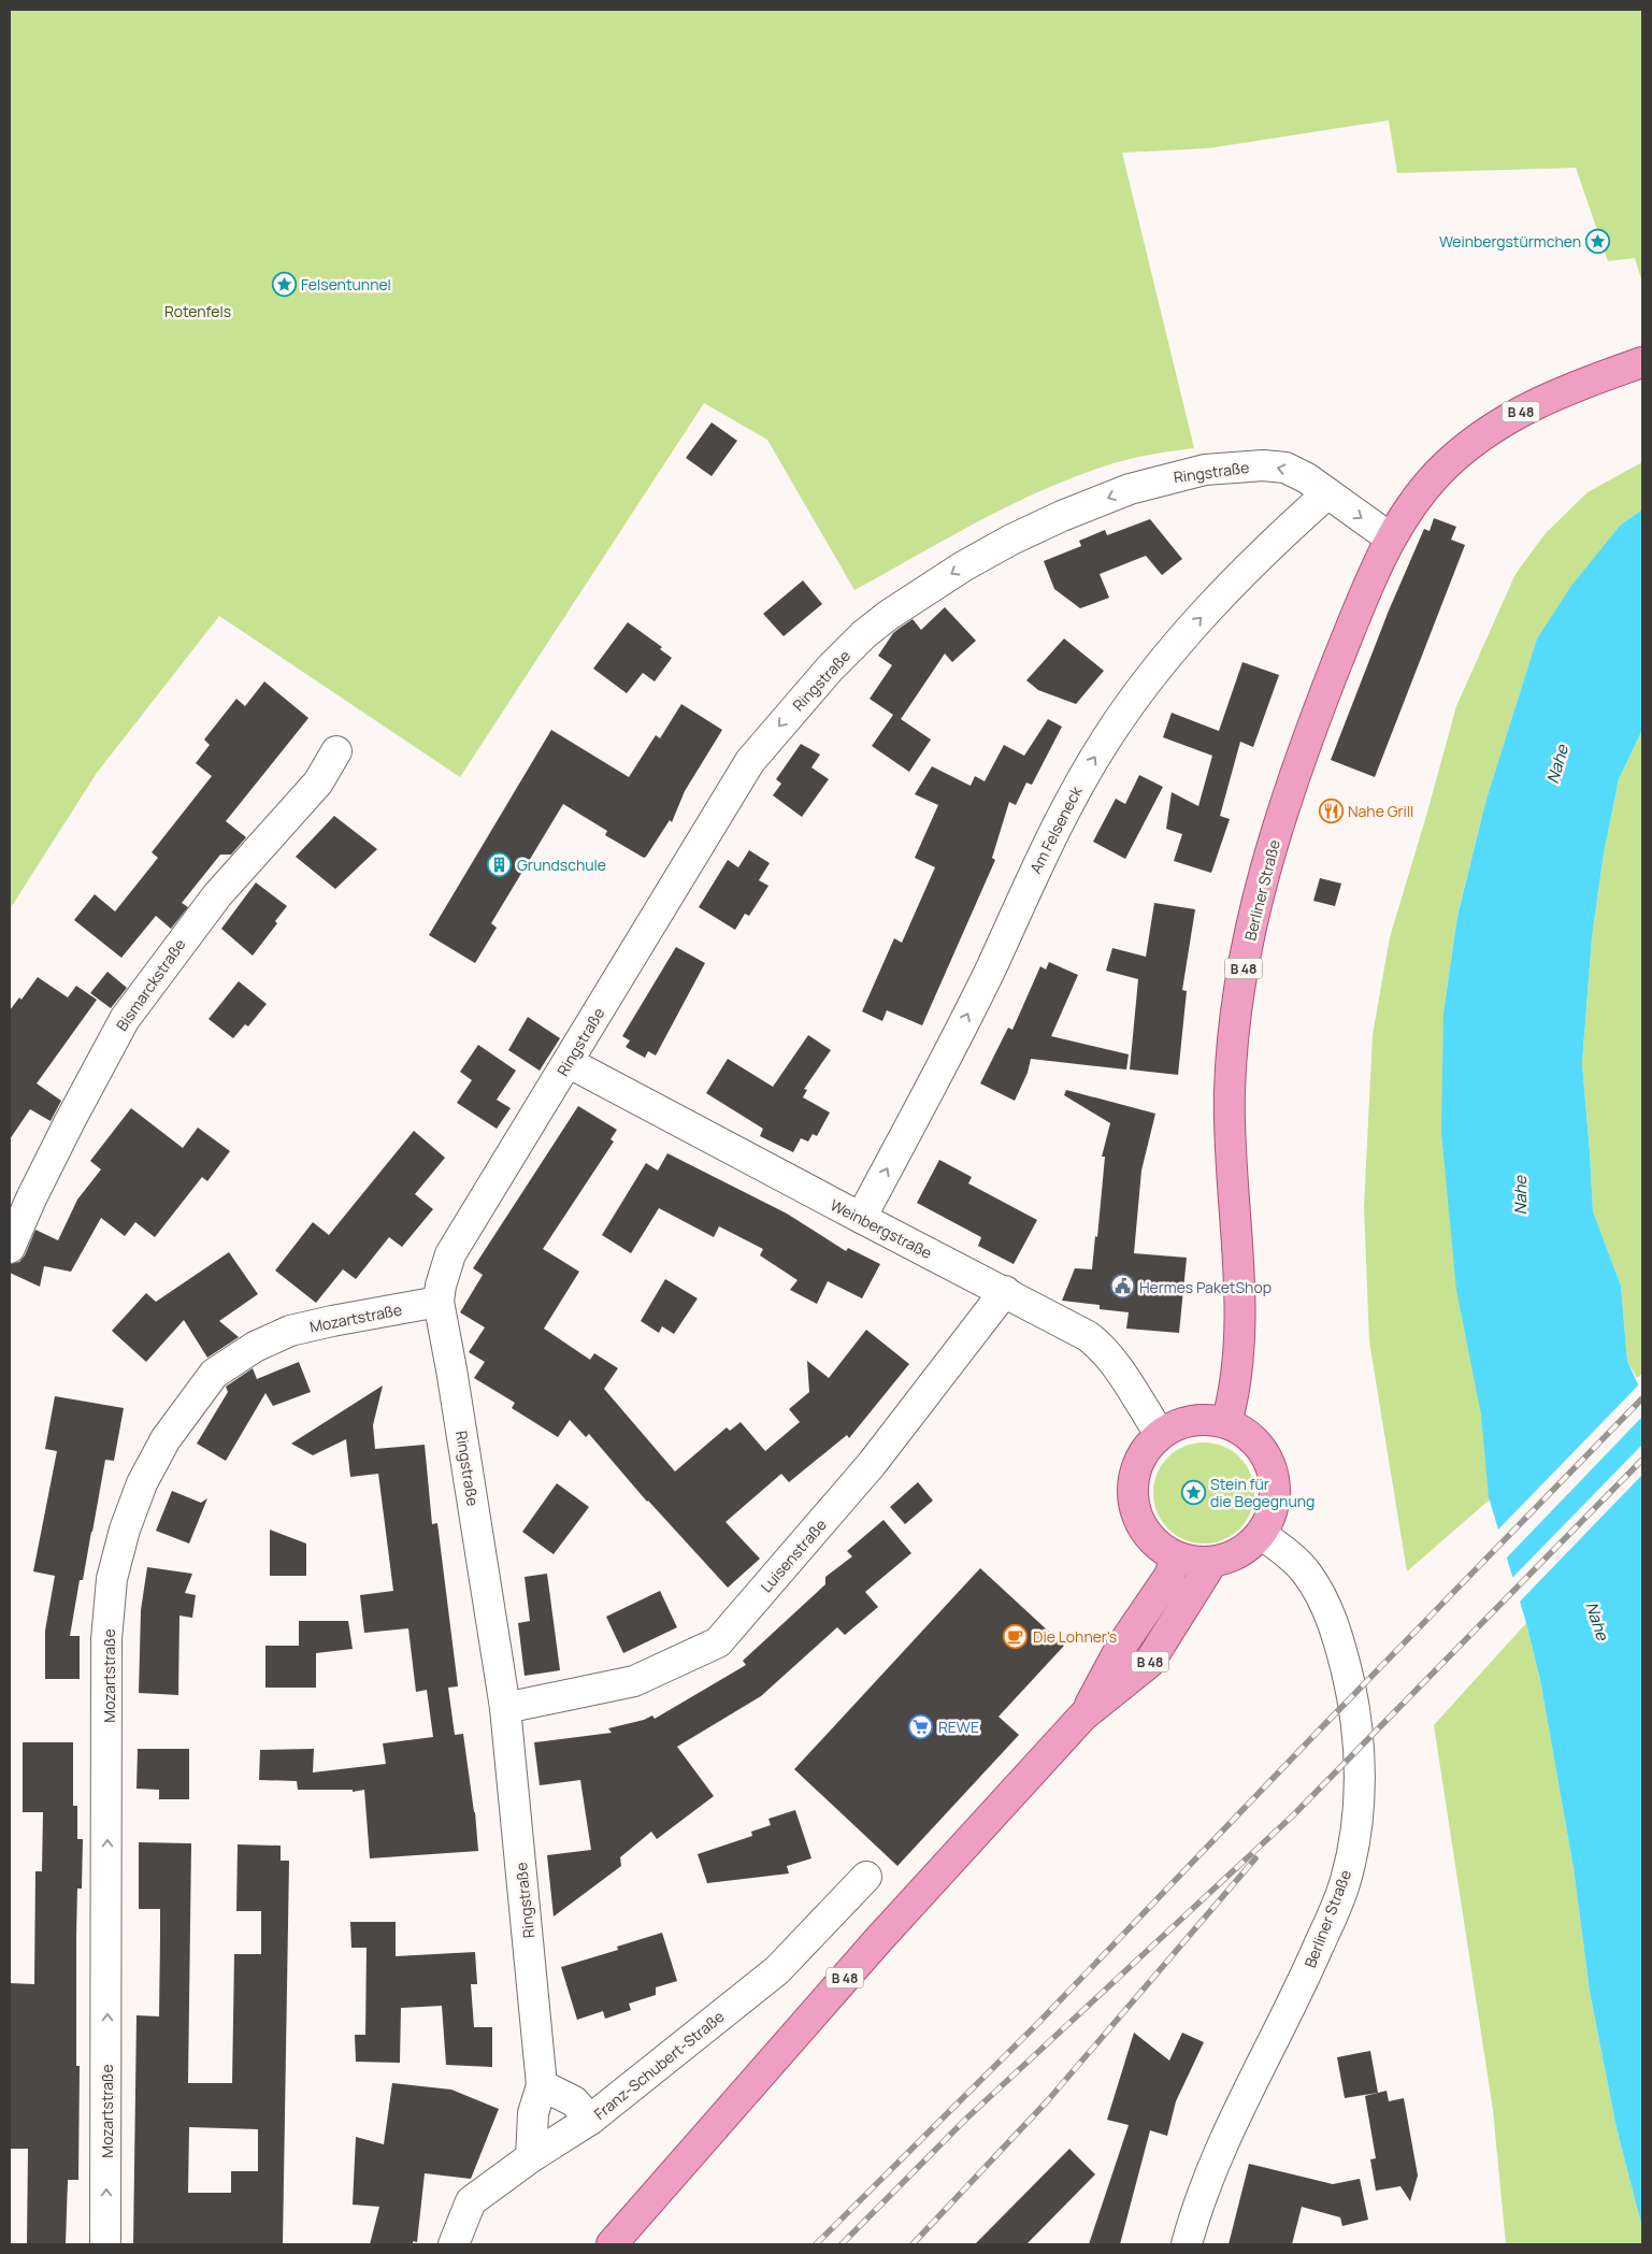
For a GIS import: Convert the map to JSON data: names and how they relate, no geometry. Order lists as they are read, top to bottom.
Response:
{
  "streets": {
    "main road": ["B 48", "Berliner Straße"],
    "street": [
      "Ringstraße",
      "Am Felseneck",
      "Bismarckstraße",
      "Weinbergstraße",
      "Mozartstraße",
      "Luisenstraße",
      "Franz-Schubert-Straße"
    ]
  },
  "crossings": [
    ["B 48", "Ringstraße"],
    ["B 48", "Berliner Straße"],
    ["B 48", "Weinbergstraße"],
    ["Ringstraße", "Am Felseneck"],
    ["Ringstraße", "Berliner Straße"],
    ["Ringstraße", "Weinbergstraße"],
    ["Ringstraße", "Mozartstraße"],
    ["Ringstraße", "Luisenstraße"],
    ["Ringstraße", "Franz-Schubert-Straße"],
    ["Am Felseneck", "Weinbergstraße"],
    ["Berliner Straße", "Weinbergstraße"],
    ["Weinbergstraße", "Luisenstraße"]
  ],
  "one_way": ["Ringstraße", "Am Felseneck", "Mozartstraße"],
  "water": ["Nahe"],
  "parks": ["Rotenfels"],
  "places": {
    "place": ["Weinbergstürmchen", "Felsentunnel", "Stein für die Begegnung"],
    "restaurant": ["Nahe Grill"],
    "building": ["Grundschule"],
    "public building": ["Hermes PaketShop"],
    "cafe": ["Die Lohner's"],
    "supermarket": ["REWE"]
  }
}
